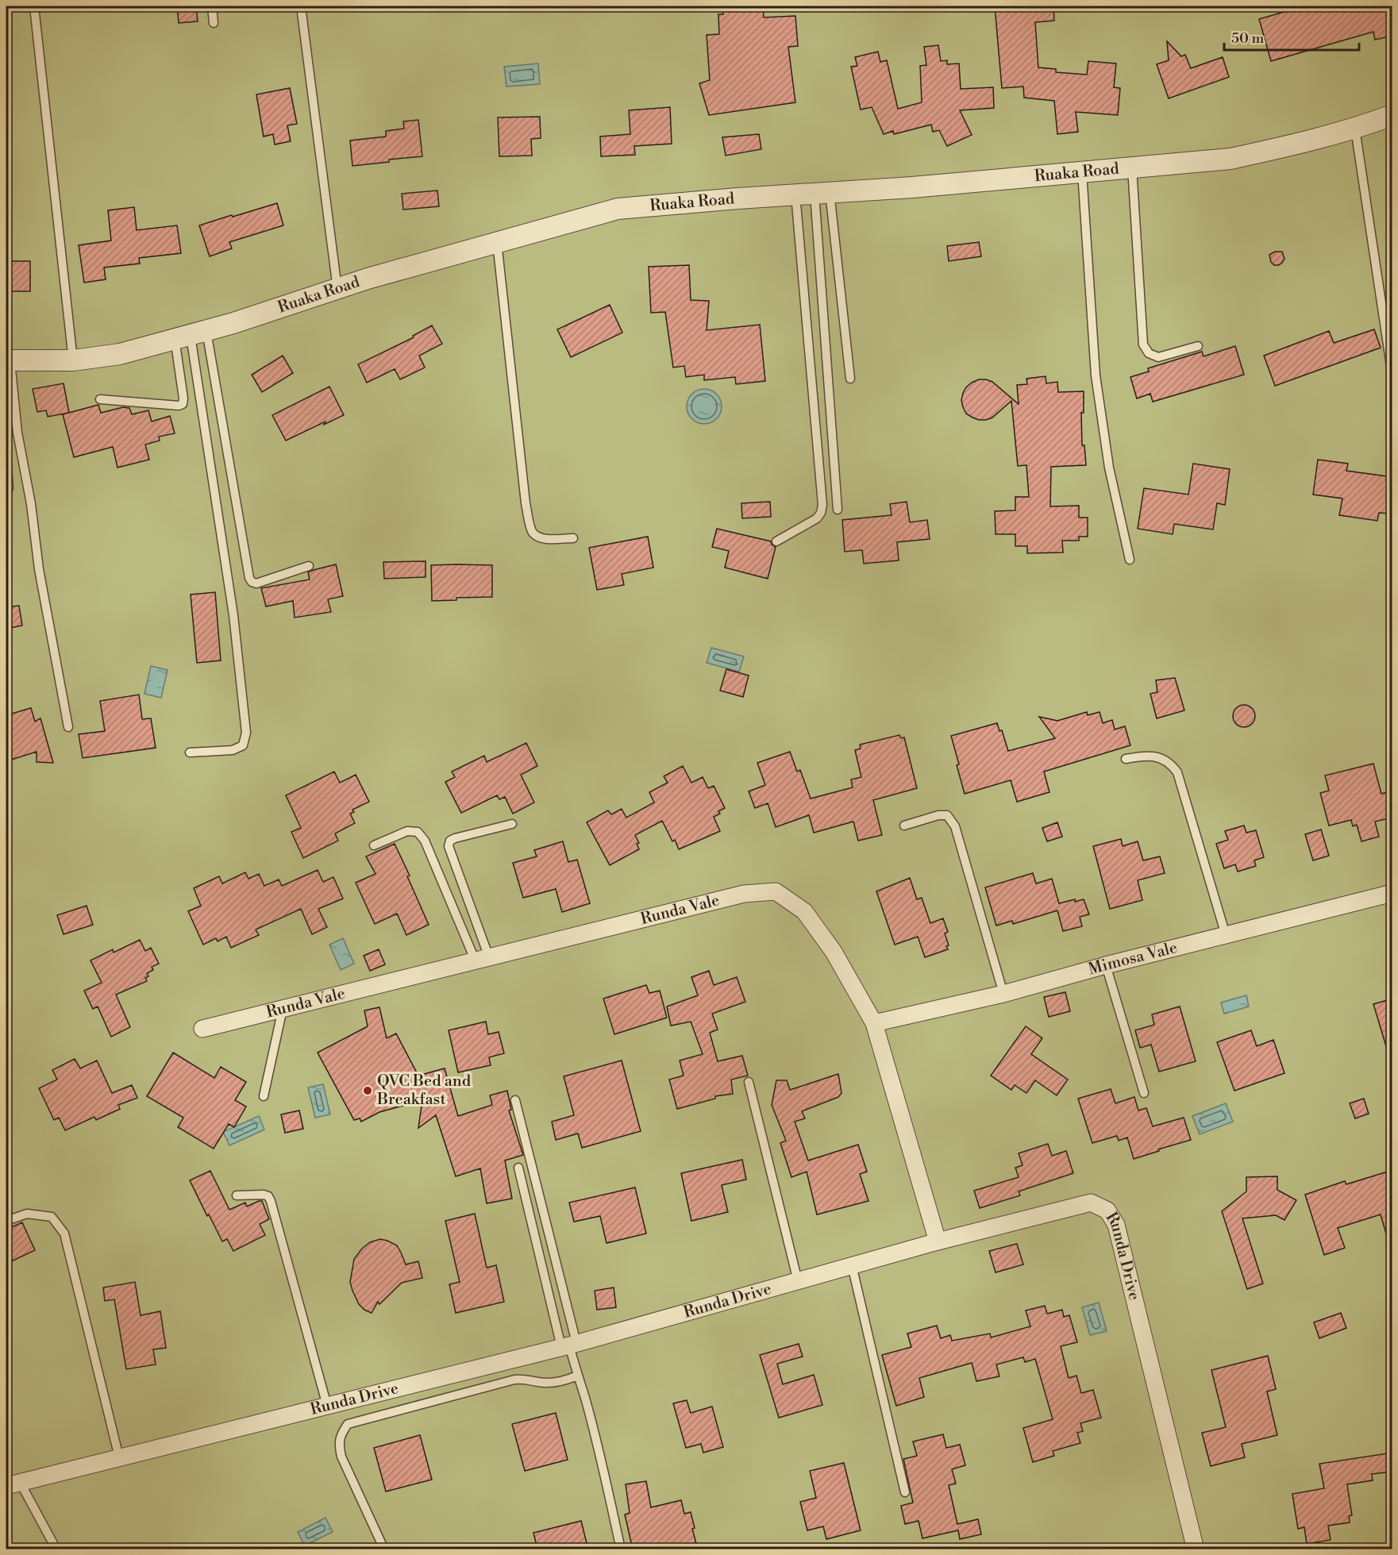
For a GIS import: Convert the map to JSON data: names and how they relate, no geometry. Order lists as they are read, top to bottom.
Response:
{
  "streets": {
    "street": [
      "Ruaka Road",
      "Runda Vale",
      "Mimosa Vale",
      "Runda Drive"
    ]
  },
  "crossings": [
    ["Runda Vale", "Mimosa Vale"],
    ["Runda Vale", "Runda Drive"]
  ],
  "places": ["QVC Bed and Breakfast"],
  "scale_bar": "50 m"
}
